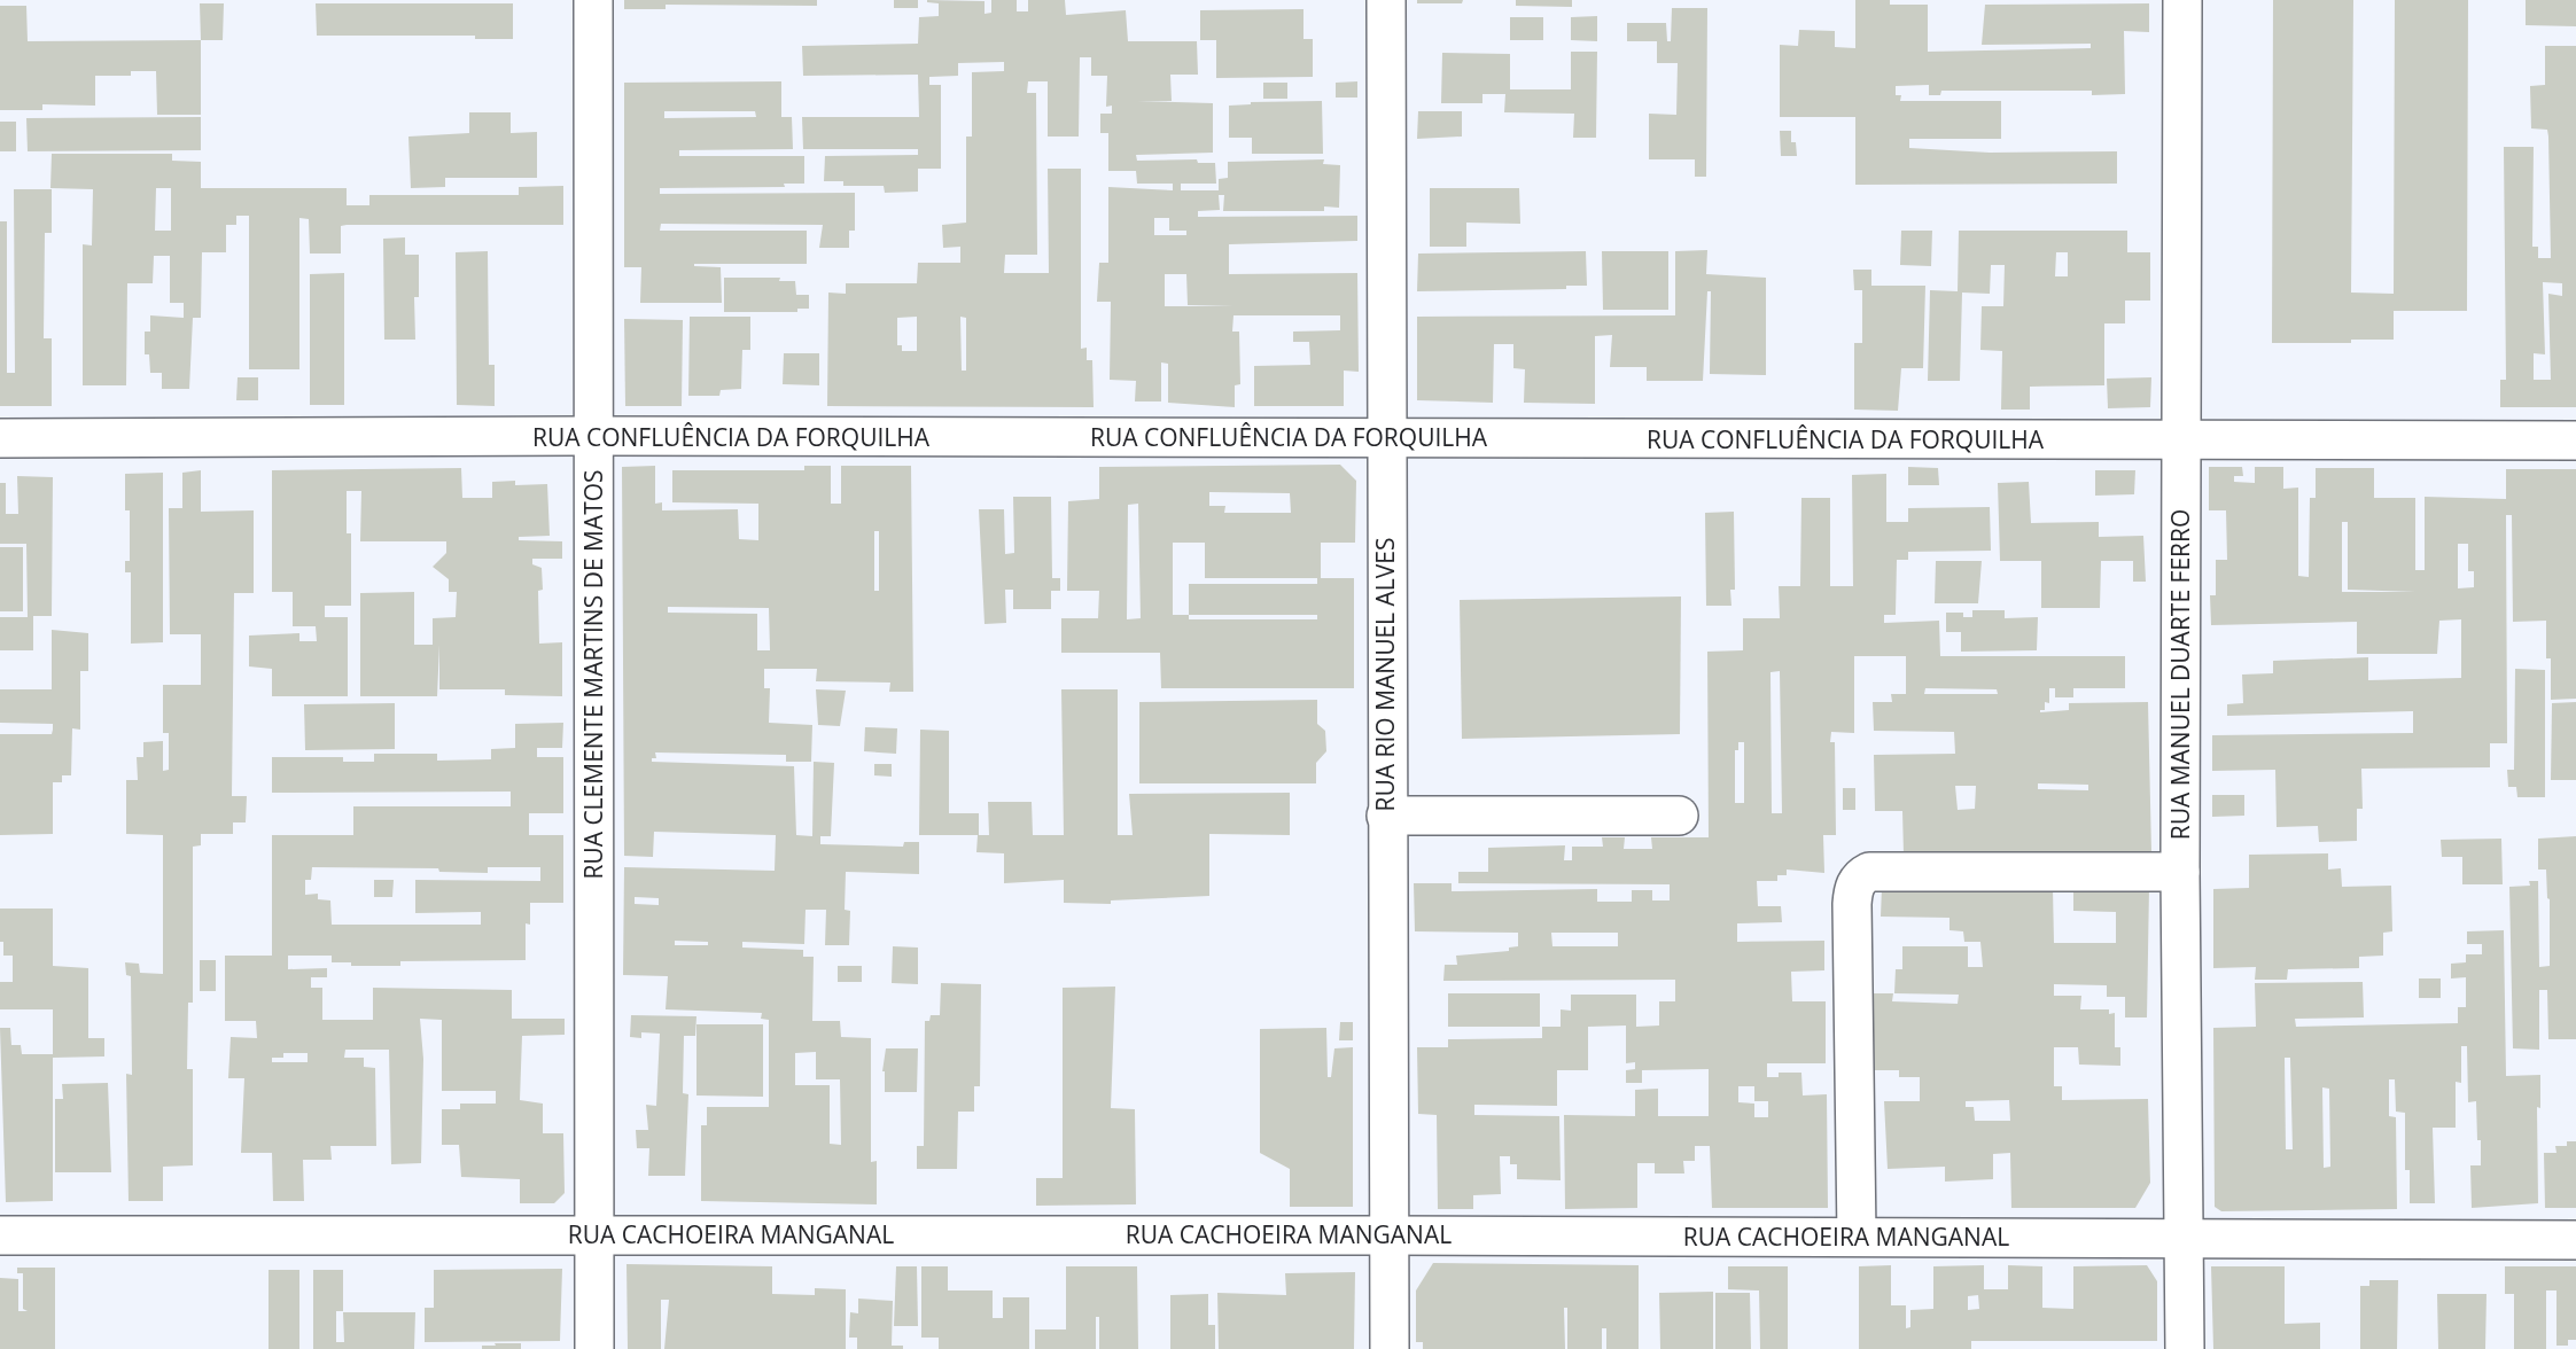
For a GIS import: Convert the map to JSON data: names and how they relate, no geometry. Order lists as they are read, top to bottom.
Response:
{
  "streets": {
    "street": [
      "RUA CONFLUÊNCIA DA FORQUILHA",
      "RUA CLEMENTE MARTINS DE MATOS",
      "RUA RIO MANUEL ALVES",
      "RUA MANUEL DUARTE FERRO",
      "RUA CACHOEIRA MANGANAL"
    ]
  },
  "crossings": [
    ["RUA CONFLUÊNCIA DA FORQUILHA", "RUA CLEMENTE MARTINS DE MATOS"],
    ["RUA CONFLUÊNCIA DA FORQUILHA", "RUA RIO MANUEL ALVES"],
    ["RUA CONFLUÊNCIA DA FORQUILHA", "RUA MANUEL DUARTE FERRO"],
    ["RUA CLEMENTE MARTINS DE MATOS", "RUA CACHOEIRA MANGANAL"],
    ["RUA RIO MANUEL ALVES", "RUA CACHOEIRA MANGANAL"],
    ["RUA MANUEL DUARTE FERRO", "RUA CACHOEIRA MANGANAL"]
  ]
}
